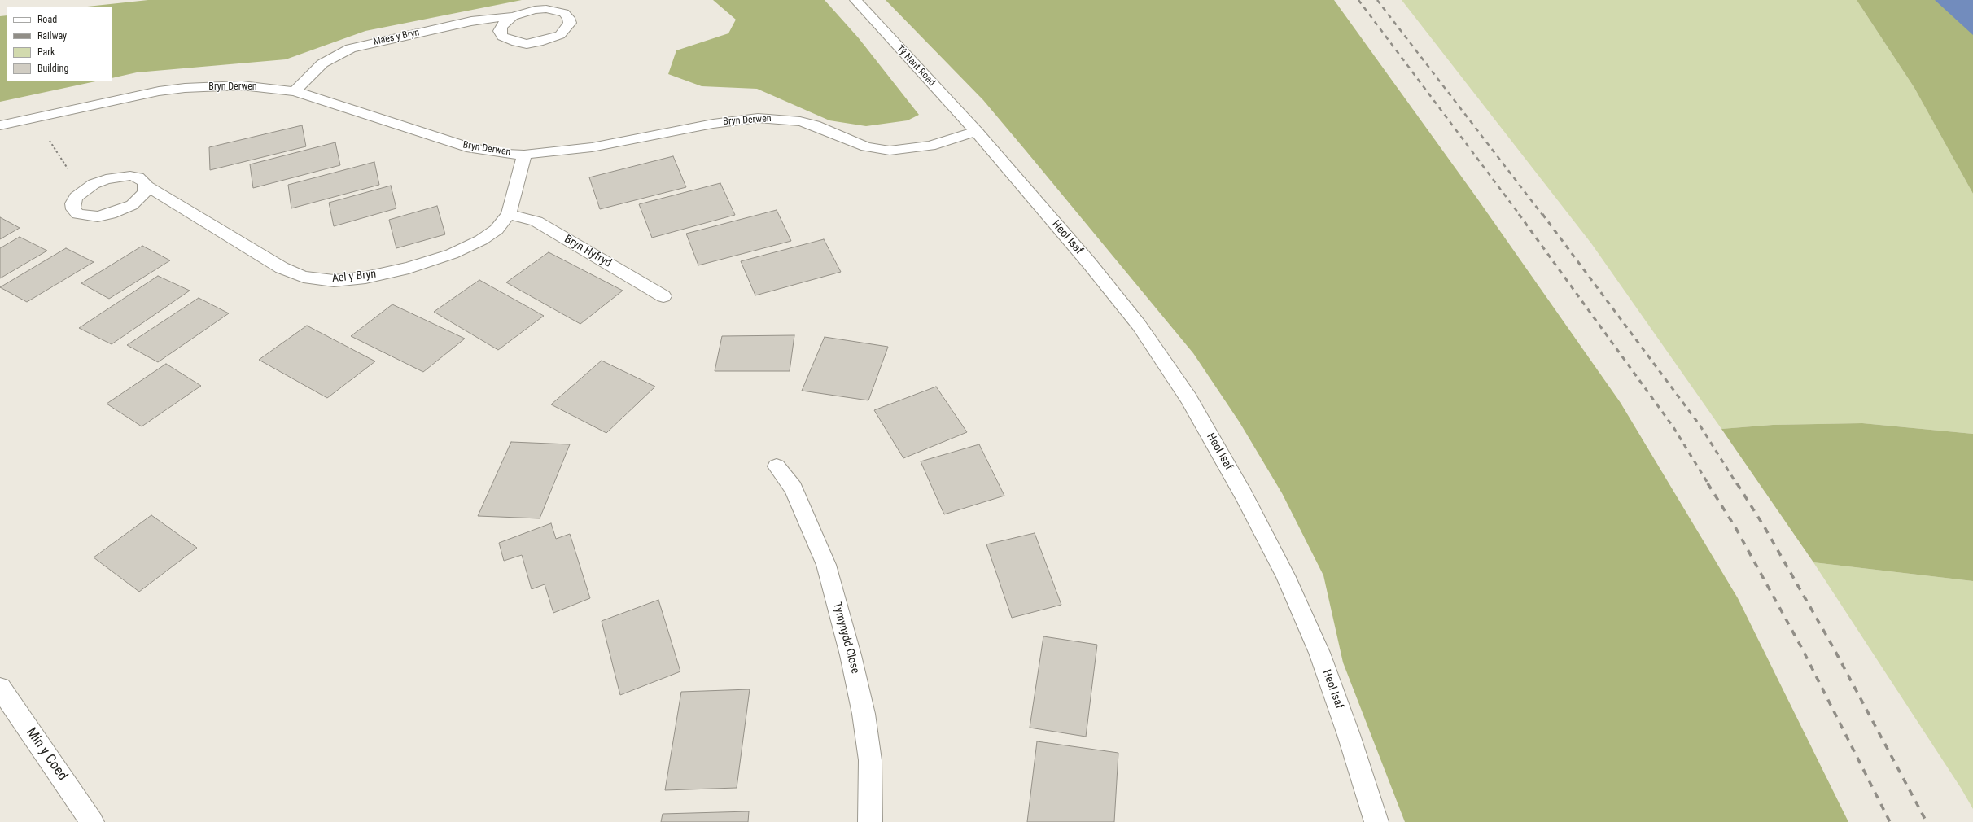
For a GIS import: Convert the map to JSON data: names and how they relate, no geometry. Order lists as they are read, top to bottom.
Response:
{
  "streets": {
    "street": [
      "Maes y Bryn",
      "Tŷ Nant Road",
      "Bryn Derwen",
      "Heol Isaf",
      "Bryn Hyfryd",
      "Ael y Bryn",
      "Tymynydd Close",
      "Min y Coed"
    ]
  },
  "crossings": [
    ["Maes y Bryn", "Bryn Derwen"],
    ["Tŷ Nant Road", "Bryn Derwen"],
    ["Tŷ Nant Road", "Heol Isaf"],
    ["Bryn Derwen", "Heol Isaf"],
    ["Bryn Derwen", "Ael y Bryn"],
    ["Bryn Hyfryd", "Ael y Bryn"]
  ],
  "legend": [
    "Road",
    "Railway",
    "Park",
    "Building"
  ]
}
